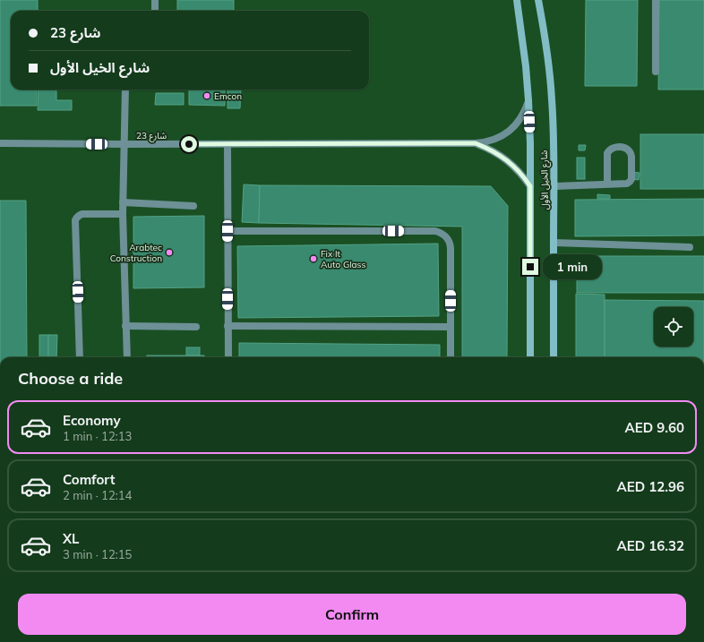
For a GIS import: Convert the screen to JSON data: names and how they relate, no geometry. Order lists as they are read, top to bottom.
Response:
{
  "streets": {
    "main road": ["شارع الخيل الأول"],
    "lane": ["شارع 23"]
  },
  "crossings": [
    ["شارع 23", "شارع الخيل الأول"]
  ],
  "places": ["Emcon", "Arabtec Construction", "Fix It Auto Glass"],
  "page": {
    "banner": ["شارع 23", "شارع الخيل الأول"],
    "bubble": "1 min",
    "heading": "Choose a ride",
    "list": [
      {
        "name": "Economy",
        "note": "1 min · 12:13",
        "value": "AED 9.60"
      },
      {
        "name": "Comfort",
        "note": "2 min · 12:14",
        "value": "AED 12.96"
      },
      {
        "name": "XL",
        "note": "3 min · 12:15",
        "value": "AED 16.32"
      }
    ],
    "buttons": "Confirm"
  }
}
